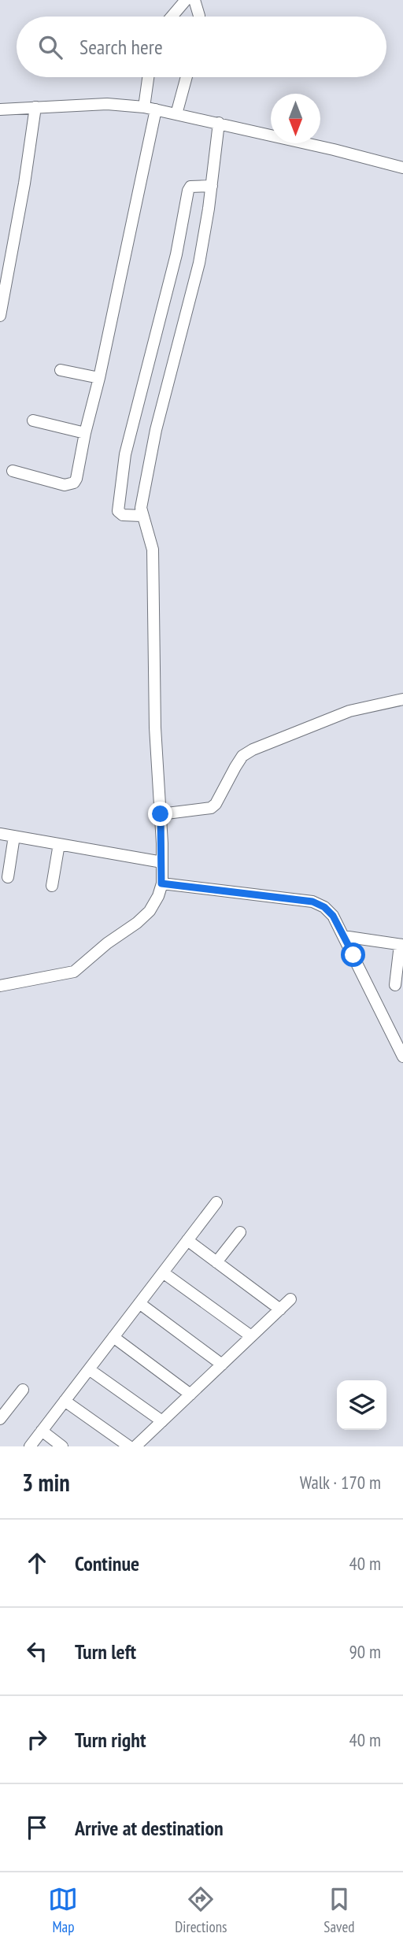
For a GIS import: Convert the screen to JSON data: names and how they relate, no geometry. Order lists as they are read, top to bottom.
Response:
{
  "north": "bottom",
  "page": {
    "search": "Search here",
    "heading": ["3 min", "Walk · 170 m"],
    "list": [
      ["Continue", "40 m"],
      ["Turn left", "90 m"],
      ["Turn right", "40 m"],
      "Arrive at destination"
    ],
    "nav": ["Map", "Directions", "Saved"]
  }
}
